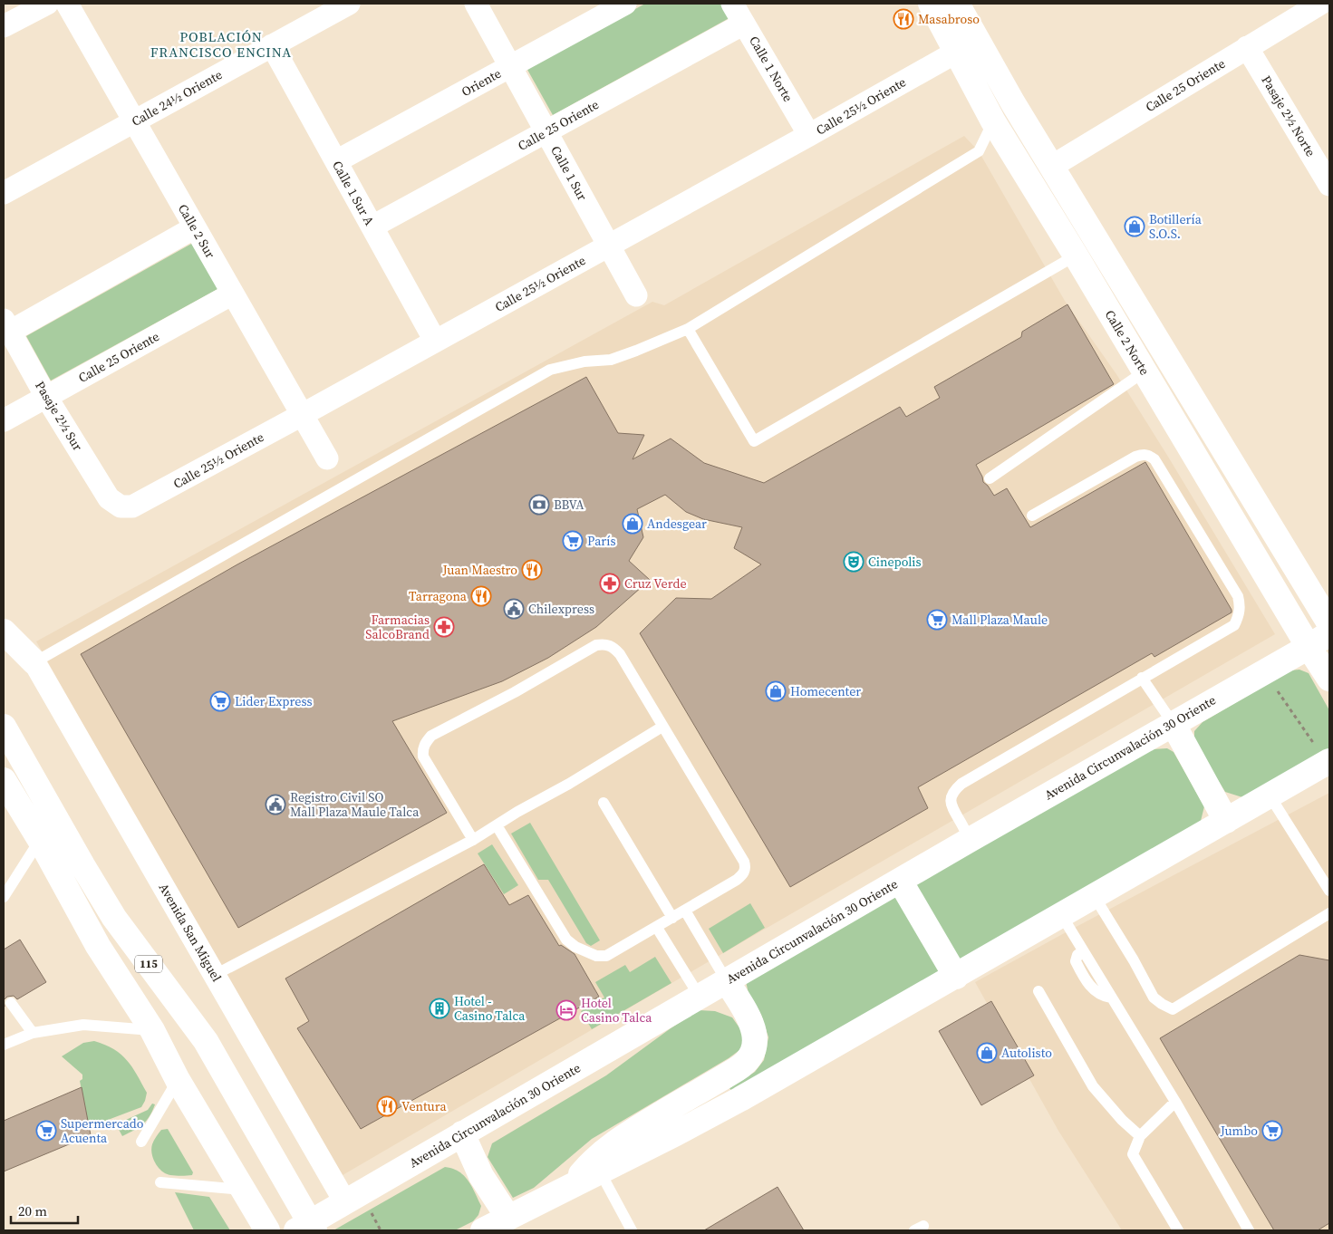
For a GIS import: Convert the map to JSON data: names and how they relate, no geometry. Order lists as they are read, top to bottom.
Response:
{
  "streets": {
    "main road": ["Calle 2 Norte", "Avenida Circunvalación 30 Oriente", "115"],
    "street": [
      "Calle 1 Norte",
      "Oriente",
      "Calle 25 Oriente",
      "Calle 24½ Oriente",
      "Calle 25½ Oriente",
      "Pasaje 2½ Norte",
      "Calle 1 Sur",
      "Calle 1 Sur A",
      "Calle 2 Sur",
      "Pasaje 2½ Sur",
      "Avenida San Miguel"
    ]
  },
  "crossings": [
    ["Calle 1 Norte", "Calle 25 Oriente"],
    ["Calle 1 Norte", "Calle 25½ Oriente"],
    ["Oriente", "Calle 1 Sur"],
    ["Oriente", "Calle 1 Sur A"],
    ["Calle 25 Oriente", "Pasaje 2½ Norte"],
    ["Calle 25 Oriente", "Calle 1 Sur"],
    ["Calle 25 Oriente", "Calle 1 Sur A"],
    ["Calle 25 Oriente", "Calle 2 Sur"],
    ["Calle 25 Oriente", "Calle 2 Norte"],
    ["Calle 25 Oriente", "Pasaje 2½ Sur"],
    ["Calle 24½ Oriente", "Calle 1 Sur A"],
    ["Calle 24½ Oriente", "Calle 2 Sur"],
    ["Calle 25½ Oriente", "Calle 1 Sur"],
    ["Calle 25½ Oriente", "Calle 1 Sur A"],
    ["Calle 25½ Oriente", "Calle 2 Sur"],
    ["Calle 25½ Oriente", "Calle 2 Norte"],
    ["Calle 25½ Oriente", "Pasaje 2½ Sur"],
    ["Calle 2 Norte", "Avenida Circunvalación 30 Oriente"],
    ["Avenida Circunvalación 30 Oriente", "Avenida San Miguel"],
    ["Avenida Circunvalación 30 Oriente", "115"]
  ],
  "districts": ["POBLACIÓN FRANCISCO ENCINA"],
  "places": {
    "restaurant": [
      "Masabroso",
      "Juan Maestro",
      "Tarragona",
      "Ventura"
    ],
    "shop": [
      "Botillería S.O.S.",
      "Andesgear",
      "Homecenter",
      "Autolisto"
    ],
    "bank": ["BBVA"],
    "supermarket": [
      "París",
      "Mall Plaza Maule",
      "Lider Express",
      "Supermercado Acuenta",
      "Jumbo"
    ],
    "theatre": ["Cinepolis"],
    "pharmacy": ["Cruz Verde", "Farmacias SalcoBrand"],
    "public building": ["Chilexpress", "Registro Civil SO Mall Plaza Maule Talca"],
    "building": ["Hotel - Casino Talca"],
    "hotel": ["Hotel Casino Talca"]
  },
  "scale_bar": "20 m"
}
